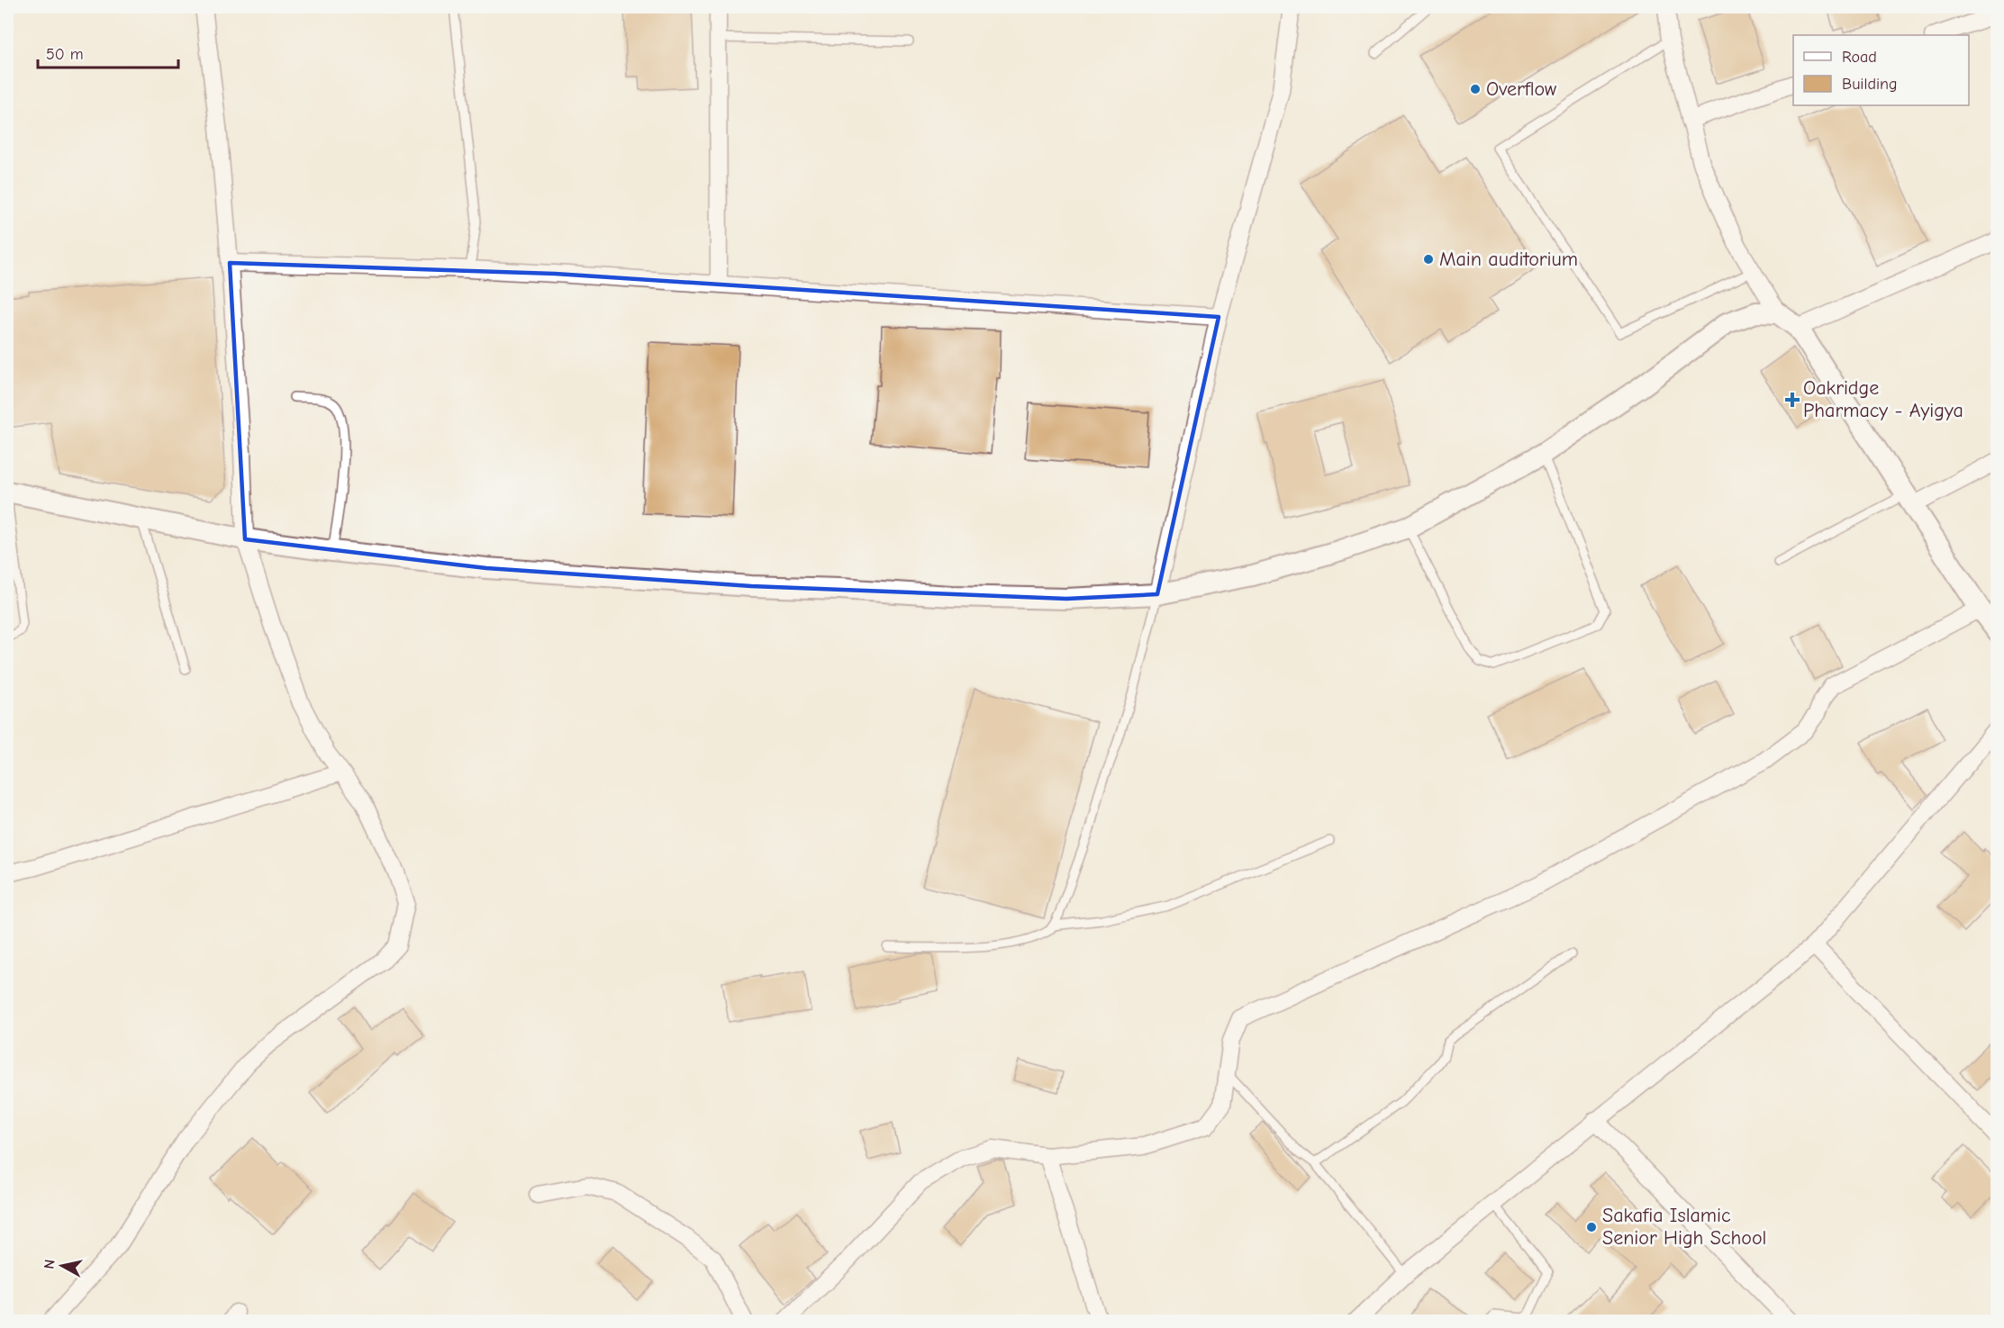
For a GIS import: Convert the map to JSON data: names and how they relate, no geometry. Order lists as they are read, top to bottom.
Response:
{
  "places": {
    "other": ["Overflow", "Main auditorium", "Sakafia Islamic Senior High School"],
    "health": ["Oakridge Pharmacy - Ayigya"]
  },
  "legend": ["Road", "Building"],
  "scale_bar": "50 m",
  "north": "left"
}
